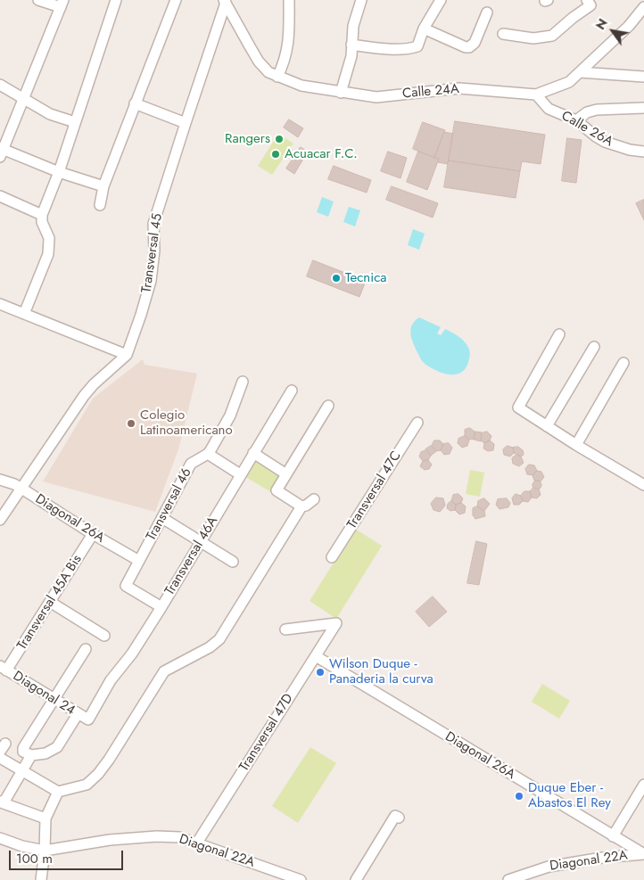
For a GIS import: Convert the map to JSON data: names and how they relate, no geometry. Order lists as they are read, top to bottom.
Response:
{
  "streets": {
    "street": [
      "Calle 24A",
      "Calle 26A",
      "Transversal 45",
      "Transversal 47C",
      "Transversal 46",
      "Diagonal 26A",
      "Transversal 46A",
      "Transversal 45A Bis",
      "Diagonal 24",
      "Transversal 47D",
      "Diagonal 22A"
    ]
  },
  "crossings": [
    ["Calle 24A", "Calle 26A"],
    ["Calle 24A", "Transversal 45"],
    ["Transversal 45", "Diagonal 26A"],
    ["Transversal 46", "Diagonal 26A"],
    ["Transversal 46", "Transversal 46A"],
    ["Diagonal 26A", "Transversal 45A Bis"],
    ["Diagonal 26A", "Transversal 47D"],
    ["Diagonal 26A", "Diagonal 22A"],
    ["Transversal 46A", "Diagonal 24"],
    ["Transversal 45A Bis", "Diagonal 24"],
    ["Transversal 47D", "Diagonal 22A"]
  ],
  "places": [
    "Rangers",
    "Acuacar F.C.",
    "Tecnica",
    "Colegio Latinoamericano",
    "Wilson Duque - Panaderia la curva",
    "Duque Eber - Abastos El Rey"
  ],
  "scale_bar": "100 m",
  "north": "top left"
}
